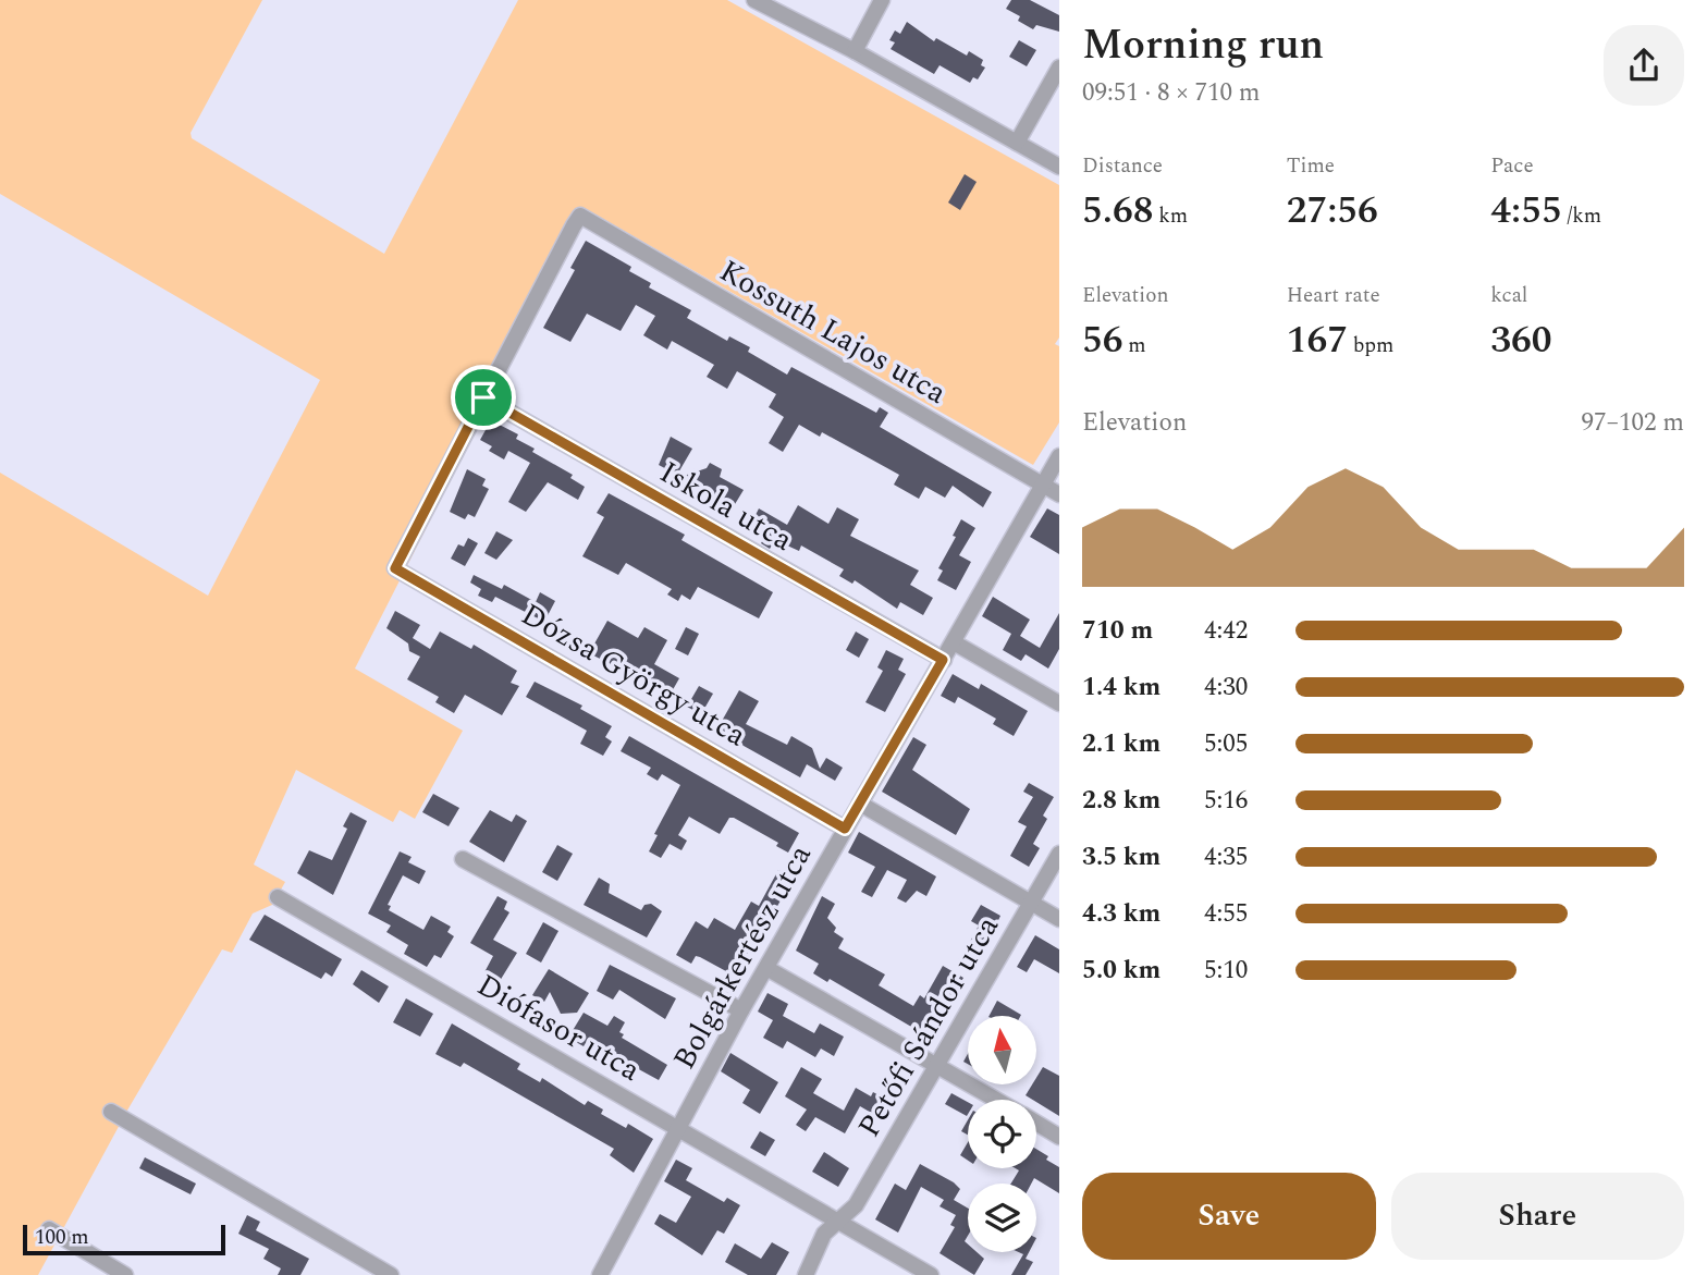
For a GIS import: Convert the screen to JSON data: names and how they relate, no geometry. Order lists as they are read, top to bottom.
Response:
{
  "streets": {
    "street": [
      "Kossuth Lajos utca",
      "Iskola utca",
      "Dózsa György utca",
      "Bolgárkertész utca",
      "Petőfi Sándor utca",
      "Diófasor utca"
    ]
  },
  "crossings": [
    ["Kossuth Lajos utca", "Iskola utca"],
    ["Kossuth Lajos utca", "Dózsa György utca"],
    ["Kossuth Lajos utca", "Bolgárkertész utca"],
    ["Iskola utca", "Dózsa György utca"],
    ["Iskola utca", "Bolgárkertész utca"],
    ["Dózsa György utca", "Bolgárkertész utca"],
    ["Bolgárkertész utca", "Diófasor utca"],
    ["Petőfi Sándor utca", "Diófasor utca"]
  ],
  "scale_bar": "100 m",
  "north": "top",
  "page": {
    "heading": ["Morning run", "09:51 · 8 × 710 m"],
    "stats": [
      ["Distance", "5.68 km"],
      ["Time", "27:56"],
      ["Pace", "4:55 /km"],
      ["Elevation", "56 m"],
      ["Heart rate", "167 bpm"],
      ["kcal", "360"]
    ],
    "chart": ["Elevation", "97–102 m"],
    "list": [
      {
        "name": "710 m",
        "note": "4:42"
      },
      {
        "name": "1.4 km",
        "note": "4:30"
      },
      {
        "name": "2.1 km",
        "note": "5:05"
      },
      {
        "name": "2.8 km",
        "note": "5:16"
      },
      {
        "name": "3.5 km",
        "note": "4:35"
      },
      {
        "name": "4.3 km",
        "note": "4:55"
      },
      {
        "name": "5.0 km",
        "note": "5:10"
      }
    ],
    "buttons": ["Save", "Share"],
    "scale": "100 m"
  }
}
